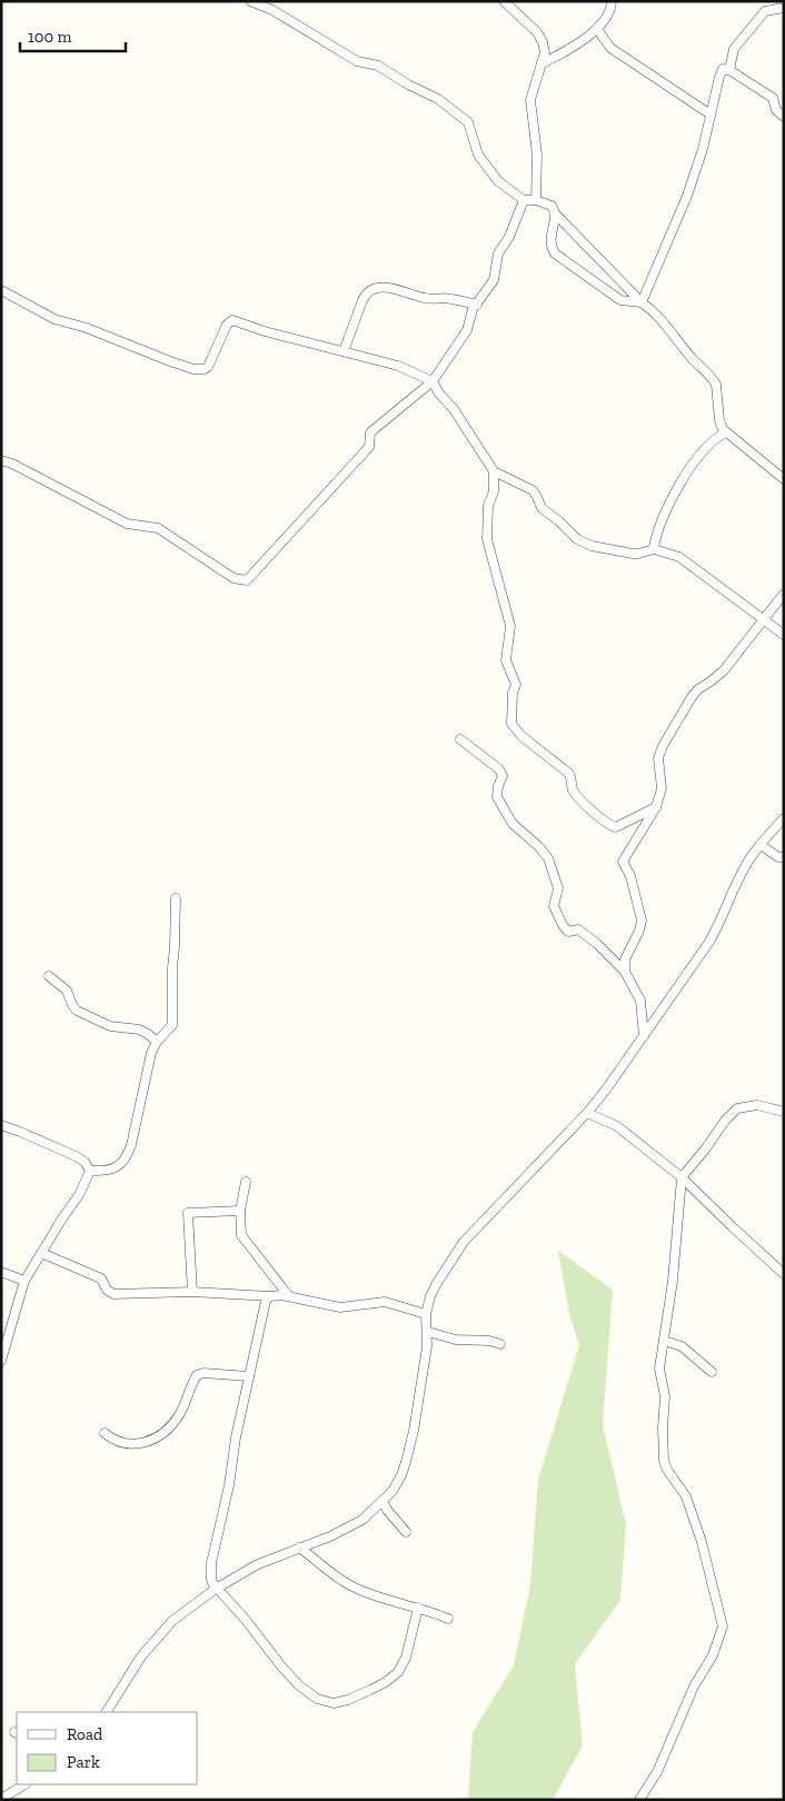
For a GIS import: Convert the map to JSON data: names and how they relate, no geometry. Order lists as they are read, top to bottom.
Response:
{
  "legend": ["Road", "Park"],
  "scale_bar": "100 m"
}
